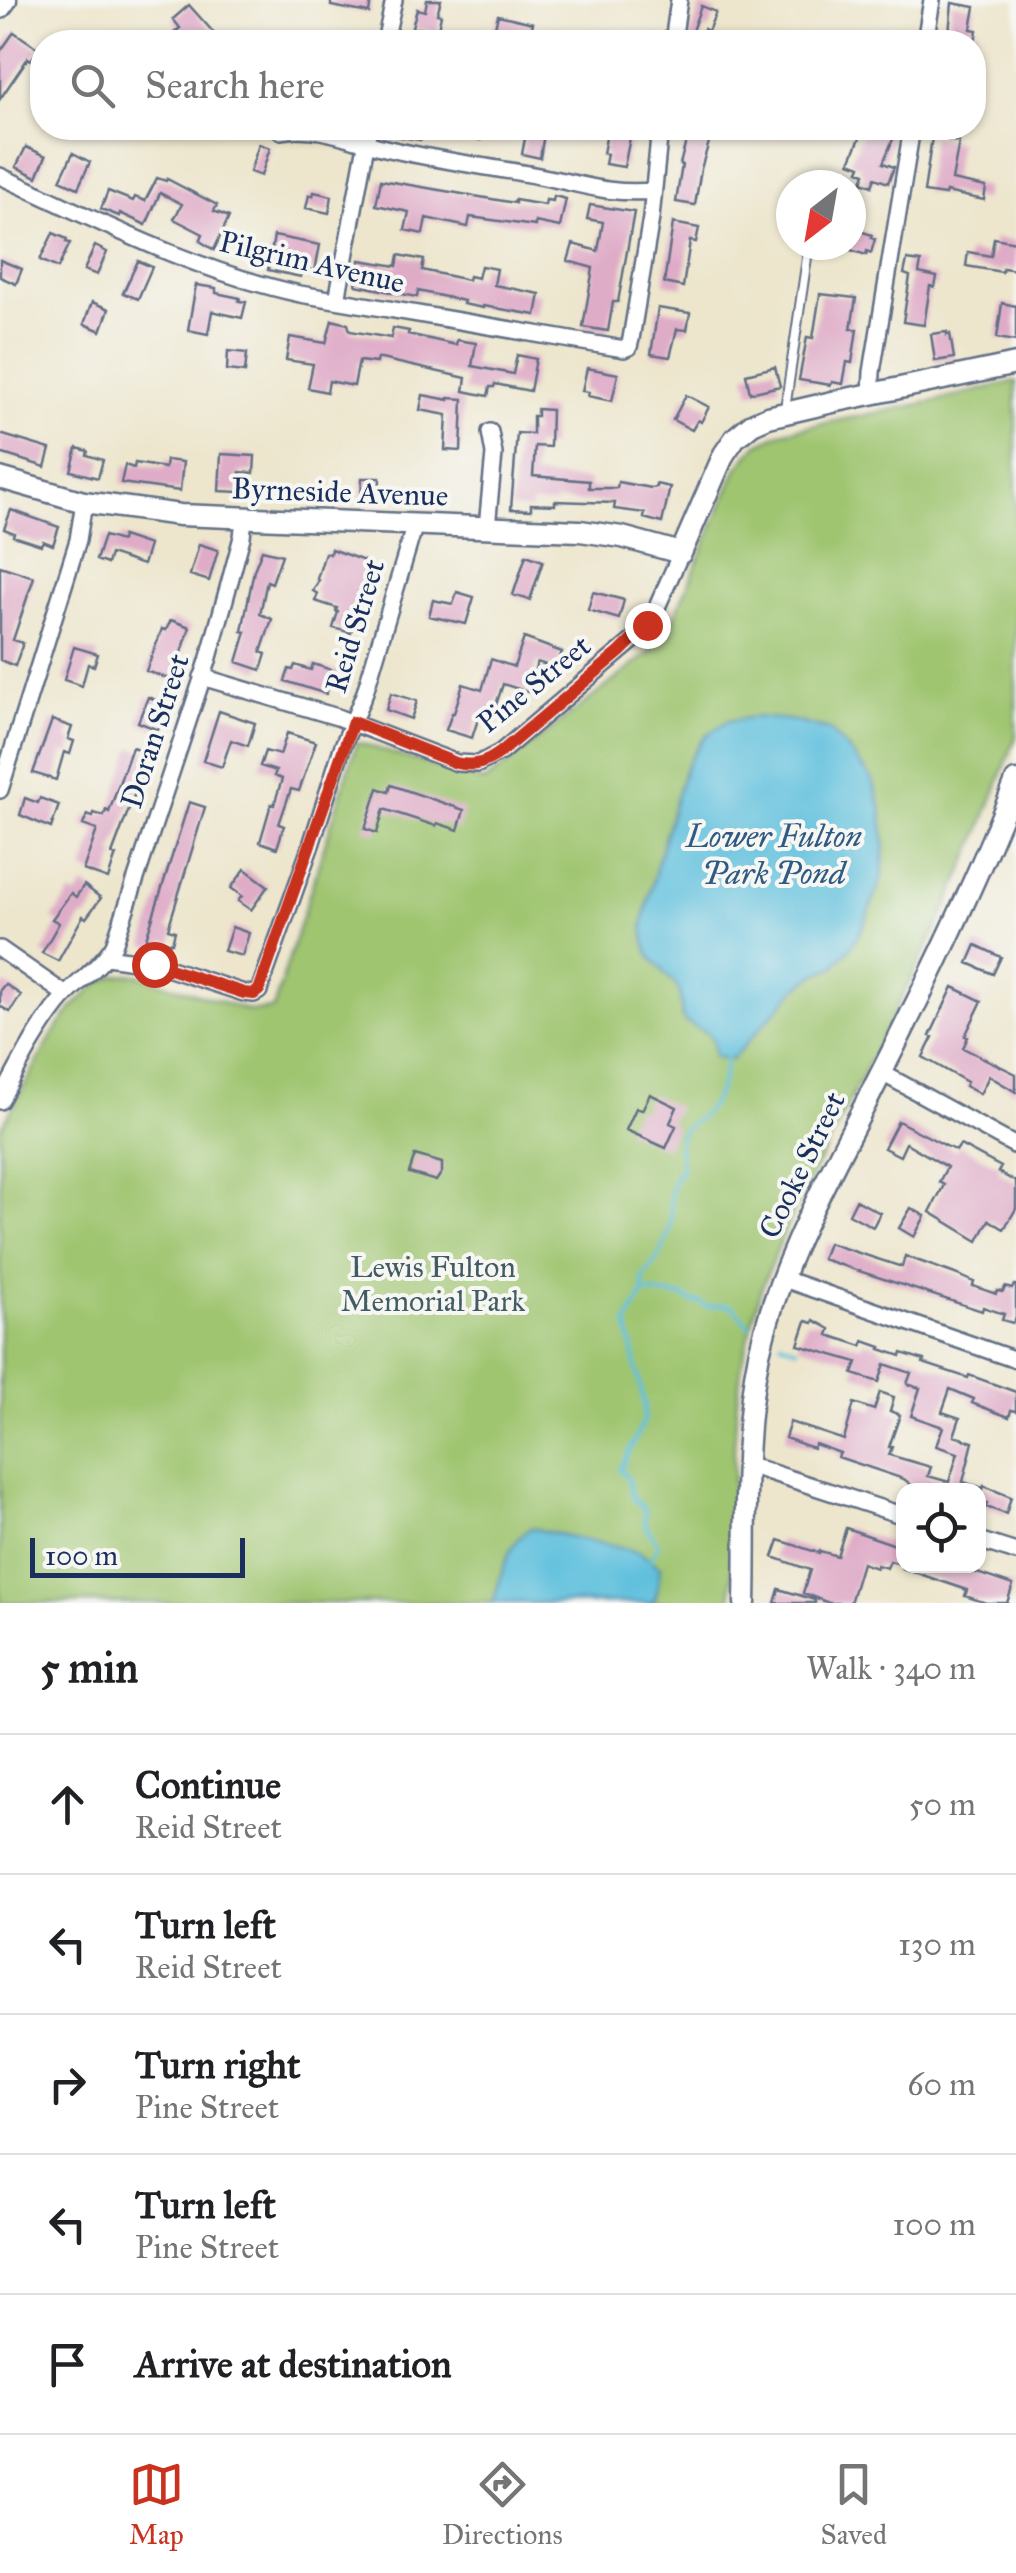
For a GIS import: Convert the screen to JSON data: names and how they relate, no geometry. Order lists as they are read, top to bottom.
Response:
{
  "streets": {
    "street": [
      "Pilgrim Avenue",
      "Byrneside Avenue",
      "Reid Street",
      "Pine Street",
      "Doran Street",
      "Cooke Street"
    ]
  },
  "crossings": [
    ["Byrneside Avenue", "Reid Street"],
    ["Byrneside Avenue", "Pine Street"],
    ["Byrneside Avenue", "Doran Street"],
    ["Reid Street", "Pine Street"],
    ["Reid Street", "Doran Street"],
    ["Pine Street", "Doran Street"]
  ],
  "water": ["Lower Fulton Park Pond"],
  "parks": ["Lewis Fulton Memorial Park"],
  "scale_bar": "100 m",
  "north": "bottom left",
  "page": {
    "search": "Search here",
    "scale": "100 m",
    "heading": ["5 min", "Walk · 340 m"],
    "list": [
      ["Continue", "Reid Street", "50 m"],
      ["Turn left", "Reid Street", "130 m"],
      ["Turn right", "Pine Street", "60 m"],
      ["Turn left", "Pine Street", "100 m"],
      "Arrive at destination"
    ],
    "nav": ["Map", "Directions", "Saved"]
  }
}
